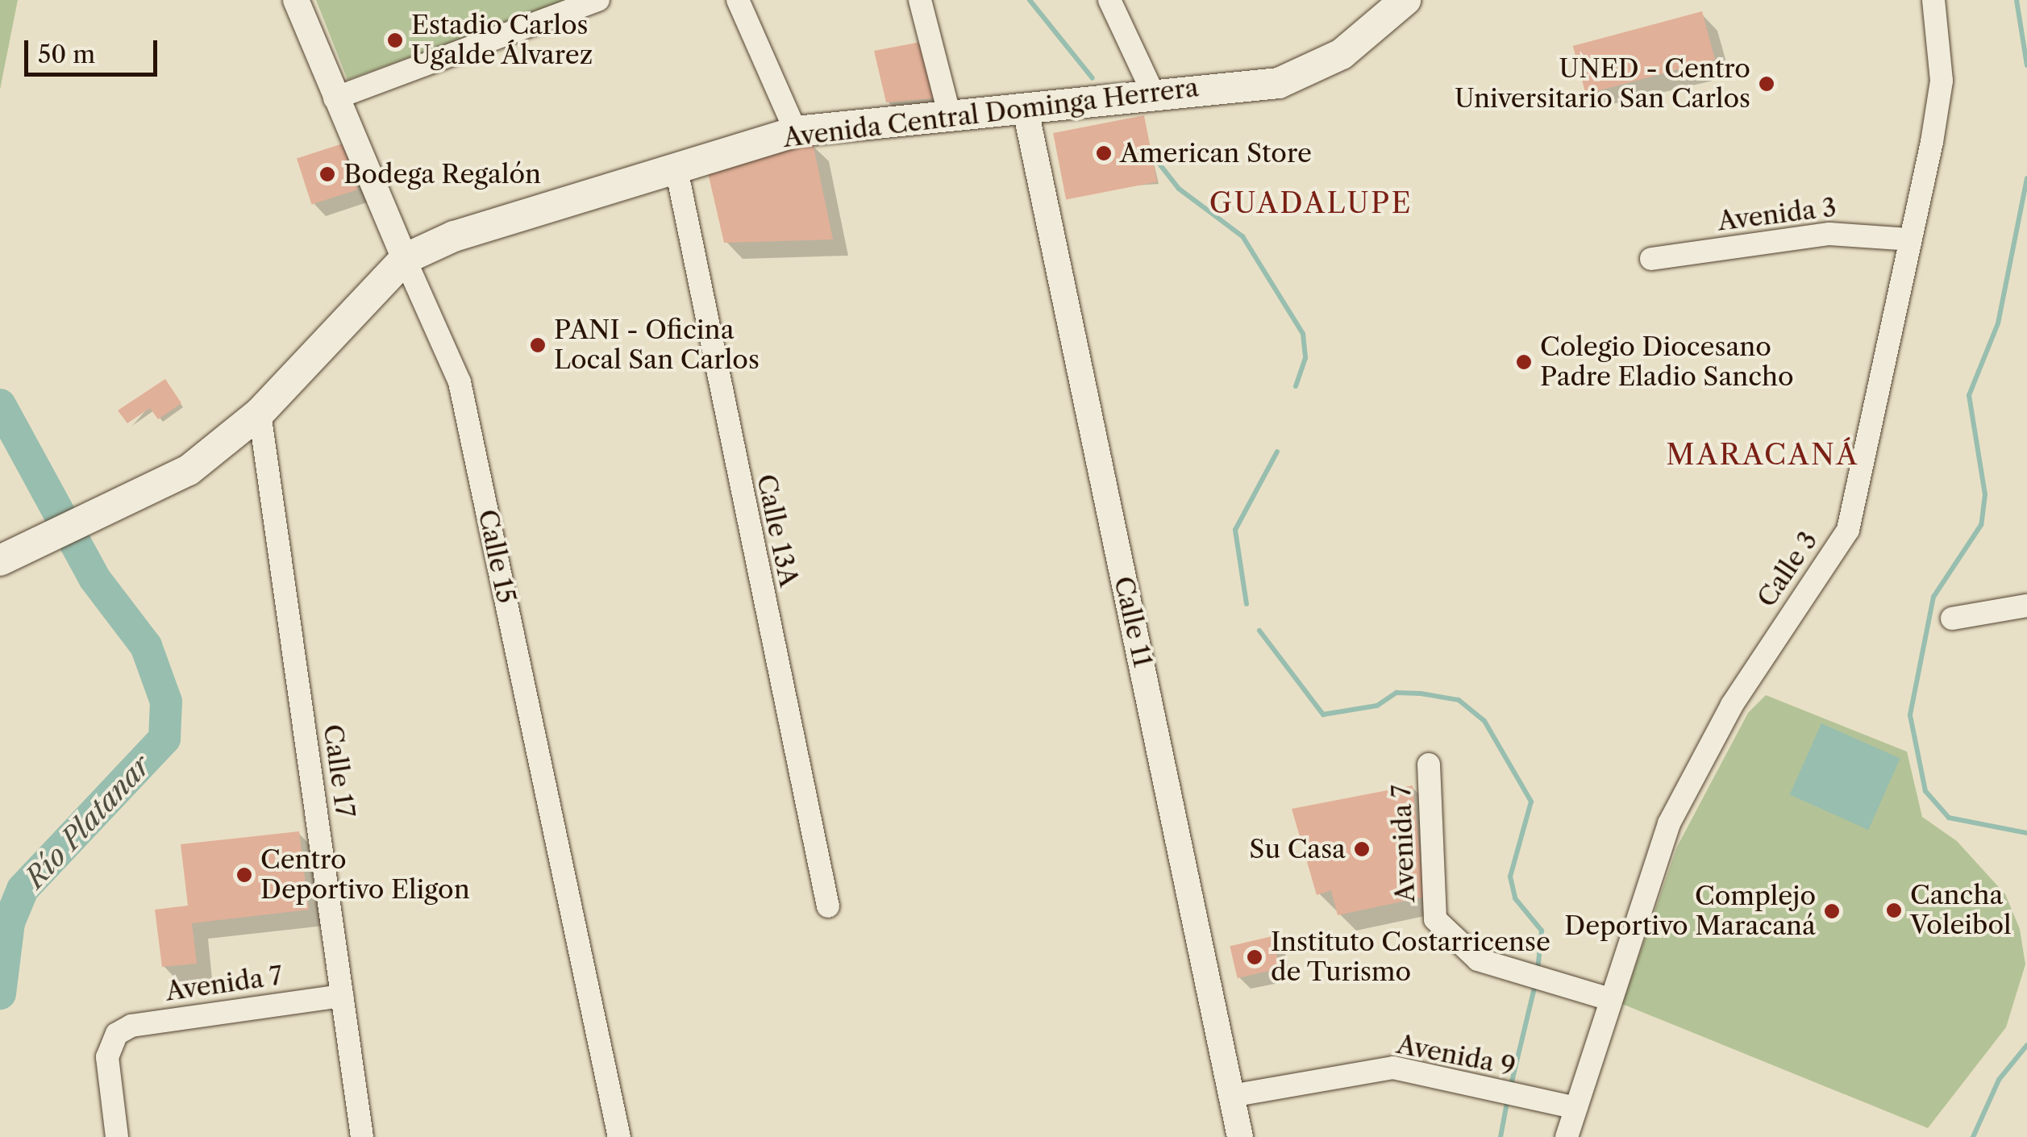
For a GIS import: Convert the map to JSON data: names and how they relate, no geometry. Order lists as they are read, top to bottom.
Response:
{
  "streets": {
    "main road": ["Avenida Central Dominga Herrera"],
    "street": [
      "Avenida 3",
      "Calle 13A",
      "Calle 15",
      "Calle 3",
      "Calle 11",
      "Calle 17",
      "Avenida 7",
      "Avenida 9"
    ]
  },
  "crossings": [
    ["Avenida Central Dominga Herrera", "Calle 13A"],
    ["Avenida Central Dominga Herrera", "Calle 15"],
    ["Avenida Central Dominga Herrera", "Calle 11"],
    ["Avenida Central Dominga Herrera", "Calle 17"],
    ["Avenida 3", "Calle 3"],
    ["Calle 3", "Avenida 7"],
    ["Calle 3", "Avenida 9"],
    ["Calle 11", "Avenida 9"],
    ["Calle 17", "Avenida 7"]
  ],
  "districts": ["GUADALUPE", "MARACANÁ"],
  "water": ["Río Platanar"],
  "places": [
    "Estadio Carlos Ugalde Álvarez",
    "UNED - Centro Universitario San Carlos",
    "American Store",
    "Bodega Regalón",
    "PANI - Oficina Local San Carlos",
    "Colegio Diocesano Padre Eladio Sancho",
    "Su Casa",
    "Centro Deportivo Eligon",
    "Cancha Voleibol",
    "Complejo Deportivo Maracaná",
    "Instituto Costarricense de Turismo"
  ],
  "scale_bar": "50 m"
}
